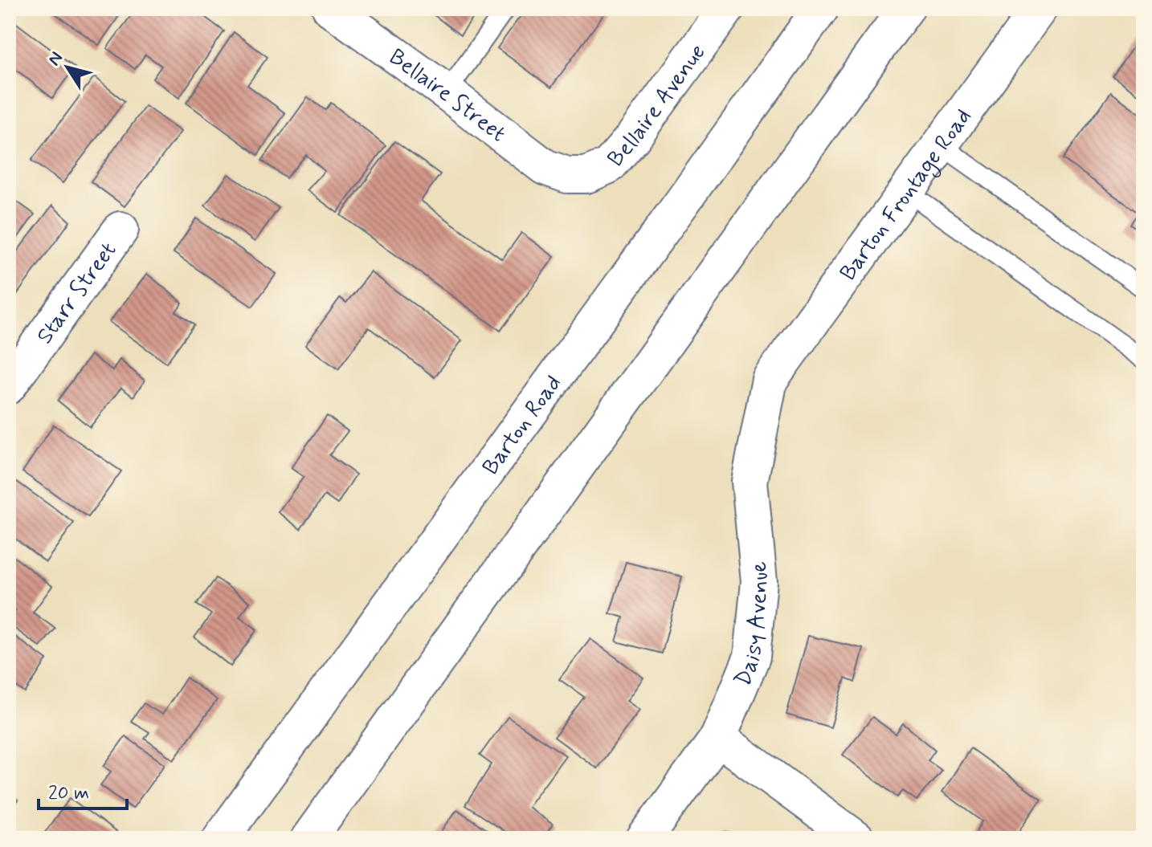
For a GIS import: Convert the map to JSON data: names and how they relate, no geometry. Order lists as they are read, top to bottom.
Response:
{
  "streets": {
    "main road": [
      "Bellaire Street",
      "Bellaire Avenue",
      "Barton Frontage Road",
      "Starr Street",
      "Barton Road",
      "Daisy Avenue"
    ]
  },
  "crossings": [
    ["Bellaire Street", "Bellaire Avenue"],
    ["Barton Frontage Road", "Daisy Avenue"]
  ],
  "scale_bar": "20 m",
  "north": "top left"
}
